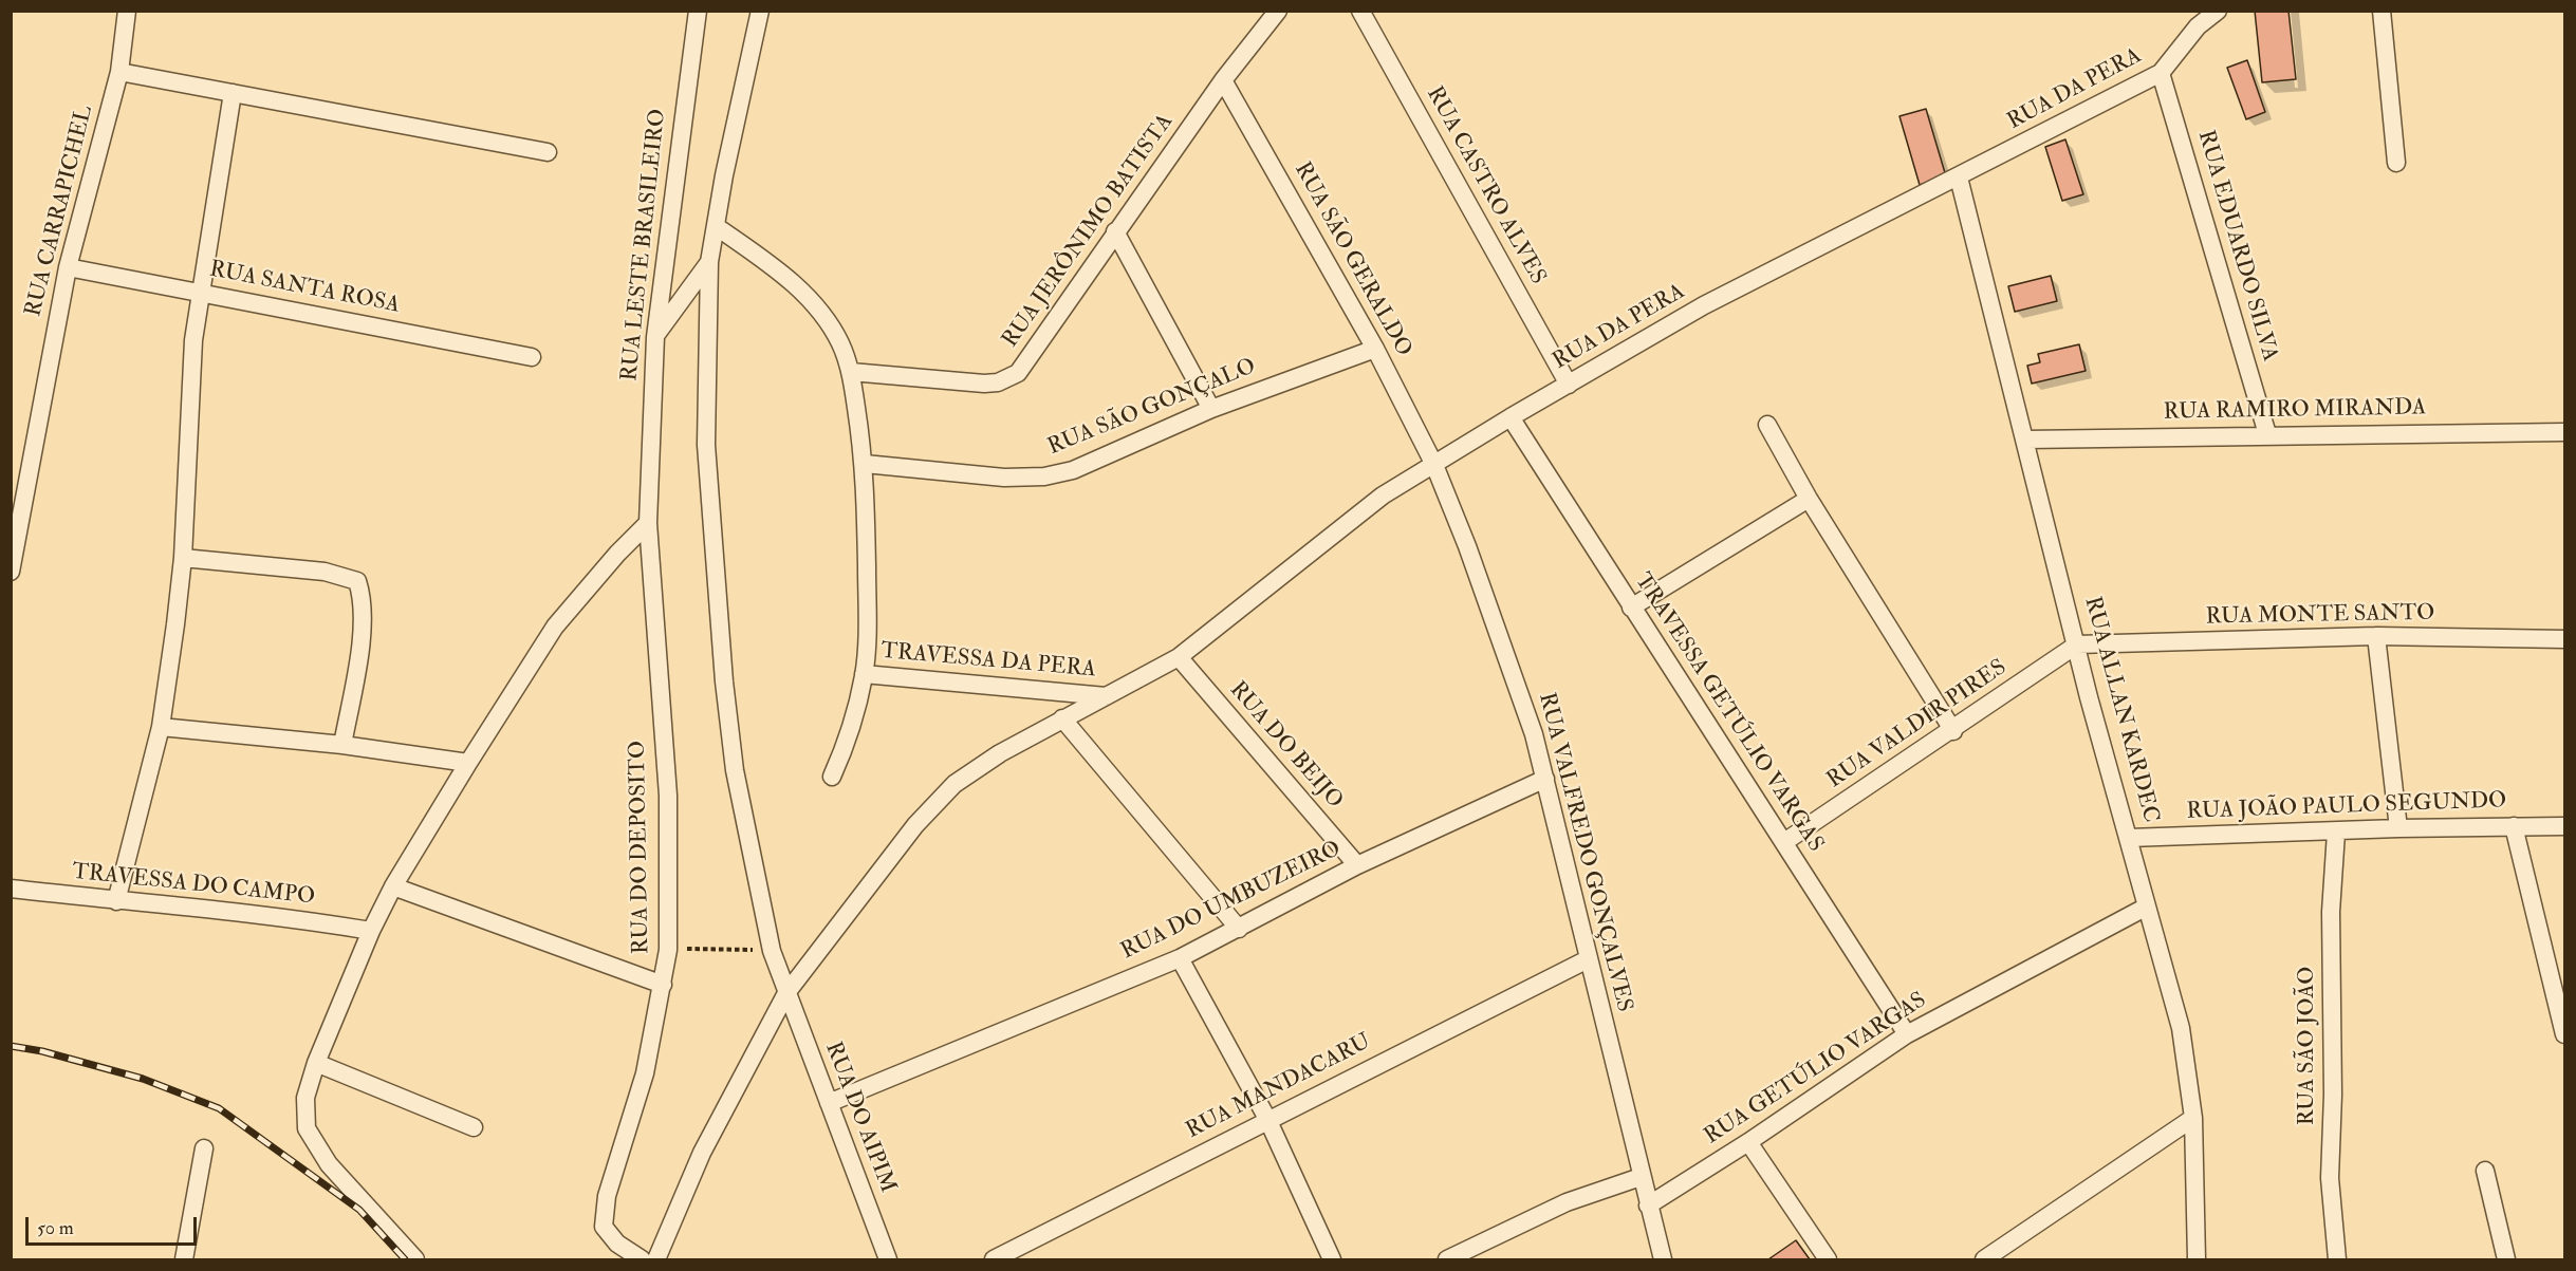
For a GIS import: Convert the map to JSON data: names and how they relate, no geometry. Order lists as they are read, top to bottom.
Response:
{
  "streets": {
    "street": [
      "RUA DA PERA",
      "RUA CASTRO ALVES",
      "RUA CARRAPICHEL",
      "RUA JERÔNIMO BATISTA",
      "RUA LESTE BRASILEIRO",
      "RUA EDUARDO SILVA",
      "RUA SÃO GERALDO",
      "RUA SANTA ROSA",
      "RUA SÃO GONÇALO",
      "RUA RAMIRO MIRANDA",
      "RUA MONTE SANTO",
      "TRAVESSA DA PERA",
      "RUA ALLAN KARDEC",
      "TRAVESSA GETÚLIO VARGAS",
      "RUA VALDIR PIRES",
      "RUA DO BEIJO",
      "RUA JOÃO PAULO SEGUNDO",
      "RUA DO DEPOSITO",
      "RUA VALFREDO GONÇALVES",
      "TRAVESSA DO CAMPO",
      "RUA DO UMBUZEIRO",
      "RUA SÃO JOÃO",
      "RUA GETÚLIO VARGAS",
      "RUA MANDACARU",
      "RUA DO AIPIM"
    ]
  },
  "crossings": [
    ["RUA DA PERA", "RUA CASTRO ALVES"],
    ["RUA DA PERA", "RUA EDUARDO SILVA"],
    ["RUA DA PERA", "RUA SÃO GERALDO"],
    ["RUA DA PERA", "TRAVESSA DA PERA"],
    ["RUA DA PERA", "RUA ALLAN KARDEC"],
    ["RUA DA PERA", "TRAVESSA GETÚLIO VARGAS"],
    ["RUA DA PERA", "RUA DO BEIJO"],
    ["RUA DA PERA", "RUA VALFREDO GONÇALVES"],
    ["RUA DA PERA", "RUA DO AIPIM"],
    ["RUA CARRAPICHEL", "RUA SANTA ROSA"],
    ["RUA JERÔNIMO BATISTA", "RUA SÃO GERALDO"],
    ["RUA LESTE BRASILEIRO", "RUA DO DEPOSITO"],
    ["RUA EDUARDO SILVA", "RUA RAMIRO MIRANDA"],
    ["RUA SÃO GERALDO", "RUA SÃO GONÇALO"],
    ["RUA SÃO GERALDO", "RUA VALFREDO GONÇALVES"],
    ["RUA RAMIRO MIRANDA", "RUA ALLAN KARDEC"],
    ["RUA MONTE SANTO", "RUA ALLAN KARDEC"],
    ["RUA MONTE SANTO", "RUA VALDIR PIRES"],
    ["RUA ALLAN KARDEC", "RUA VALDIR PIRES"],
    ["RUA ALLAN KARDEC", "RUA JOÃO PAULO SEGUNDO"],
    ["RUA ALLAN KARDEC", "RUA GETÚLIO VARGAS"],
    ["TRAVESSA GETÚLIO VARGAS", "RUA VALDIR PIRES"],
    ["TRAVESSA GETÚLIO VARGAS", "RUA GETÚLIO VARGAS"],
    ["RUA DO BEIJO", "RUA DO UMBUZEIRO"],
    ["RUA JOÃO PAULO SEGUNDO", "RUA SÃO JOÃO"],
    ["RUA VALFREDO GONÇALVES", "RUA DO UMBUZEIRO"],
    ["RUA VALFREDO GONÇALVES", "RUA GETÚLIO VARGAS"],
    ["RUA VALFREDO GONÇALVES", "RUA MANDACARU"],
    ["RUA DO UMBUZEIRO", "RUA DO AIPIM"]
  ],
  "scale_bar": "50 m"
}
